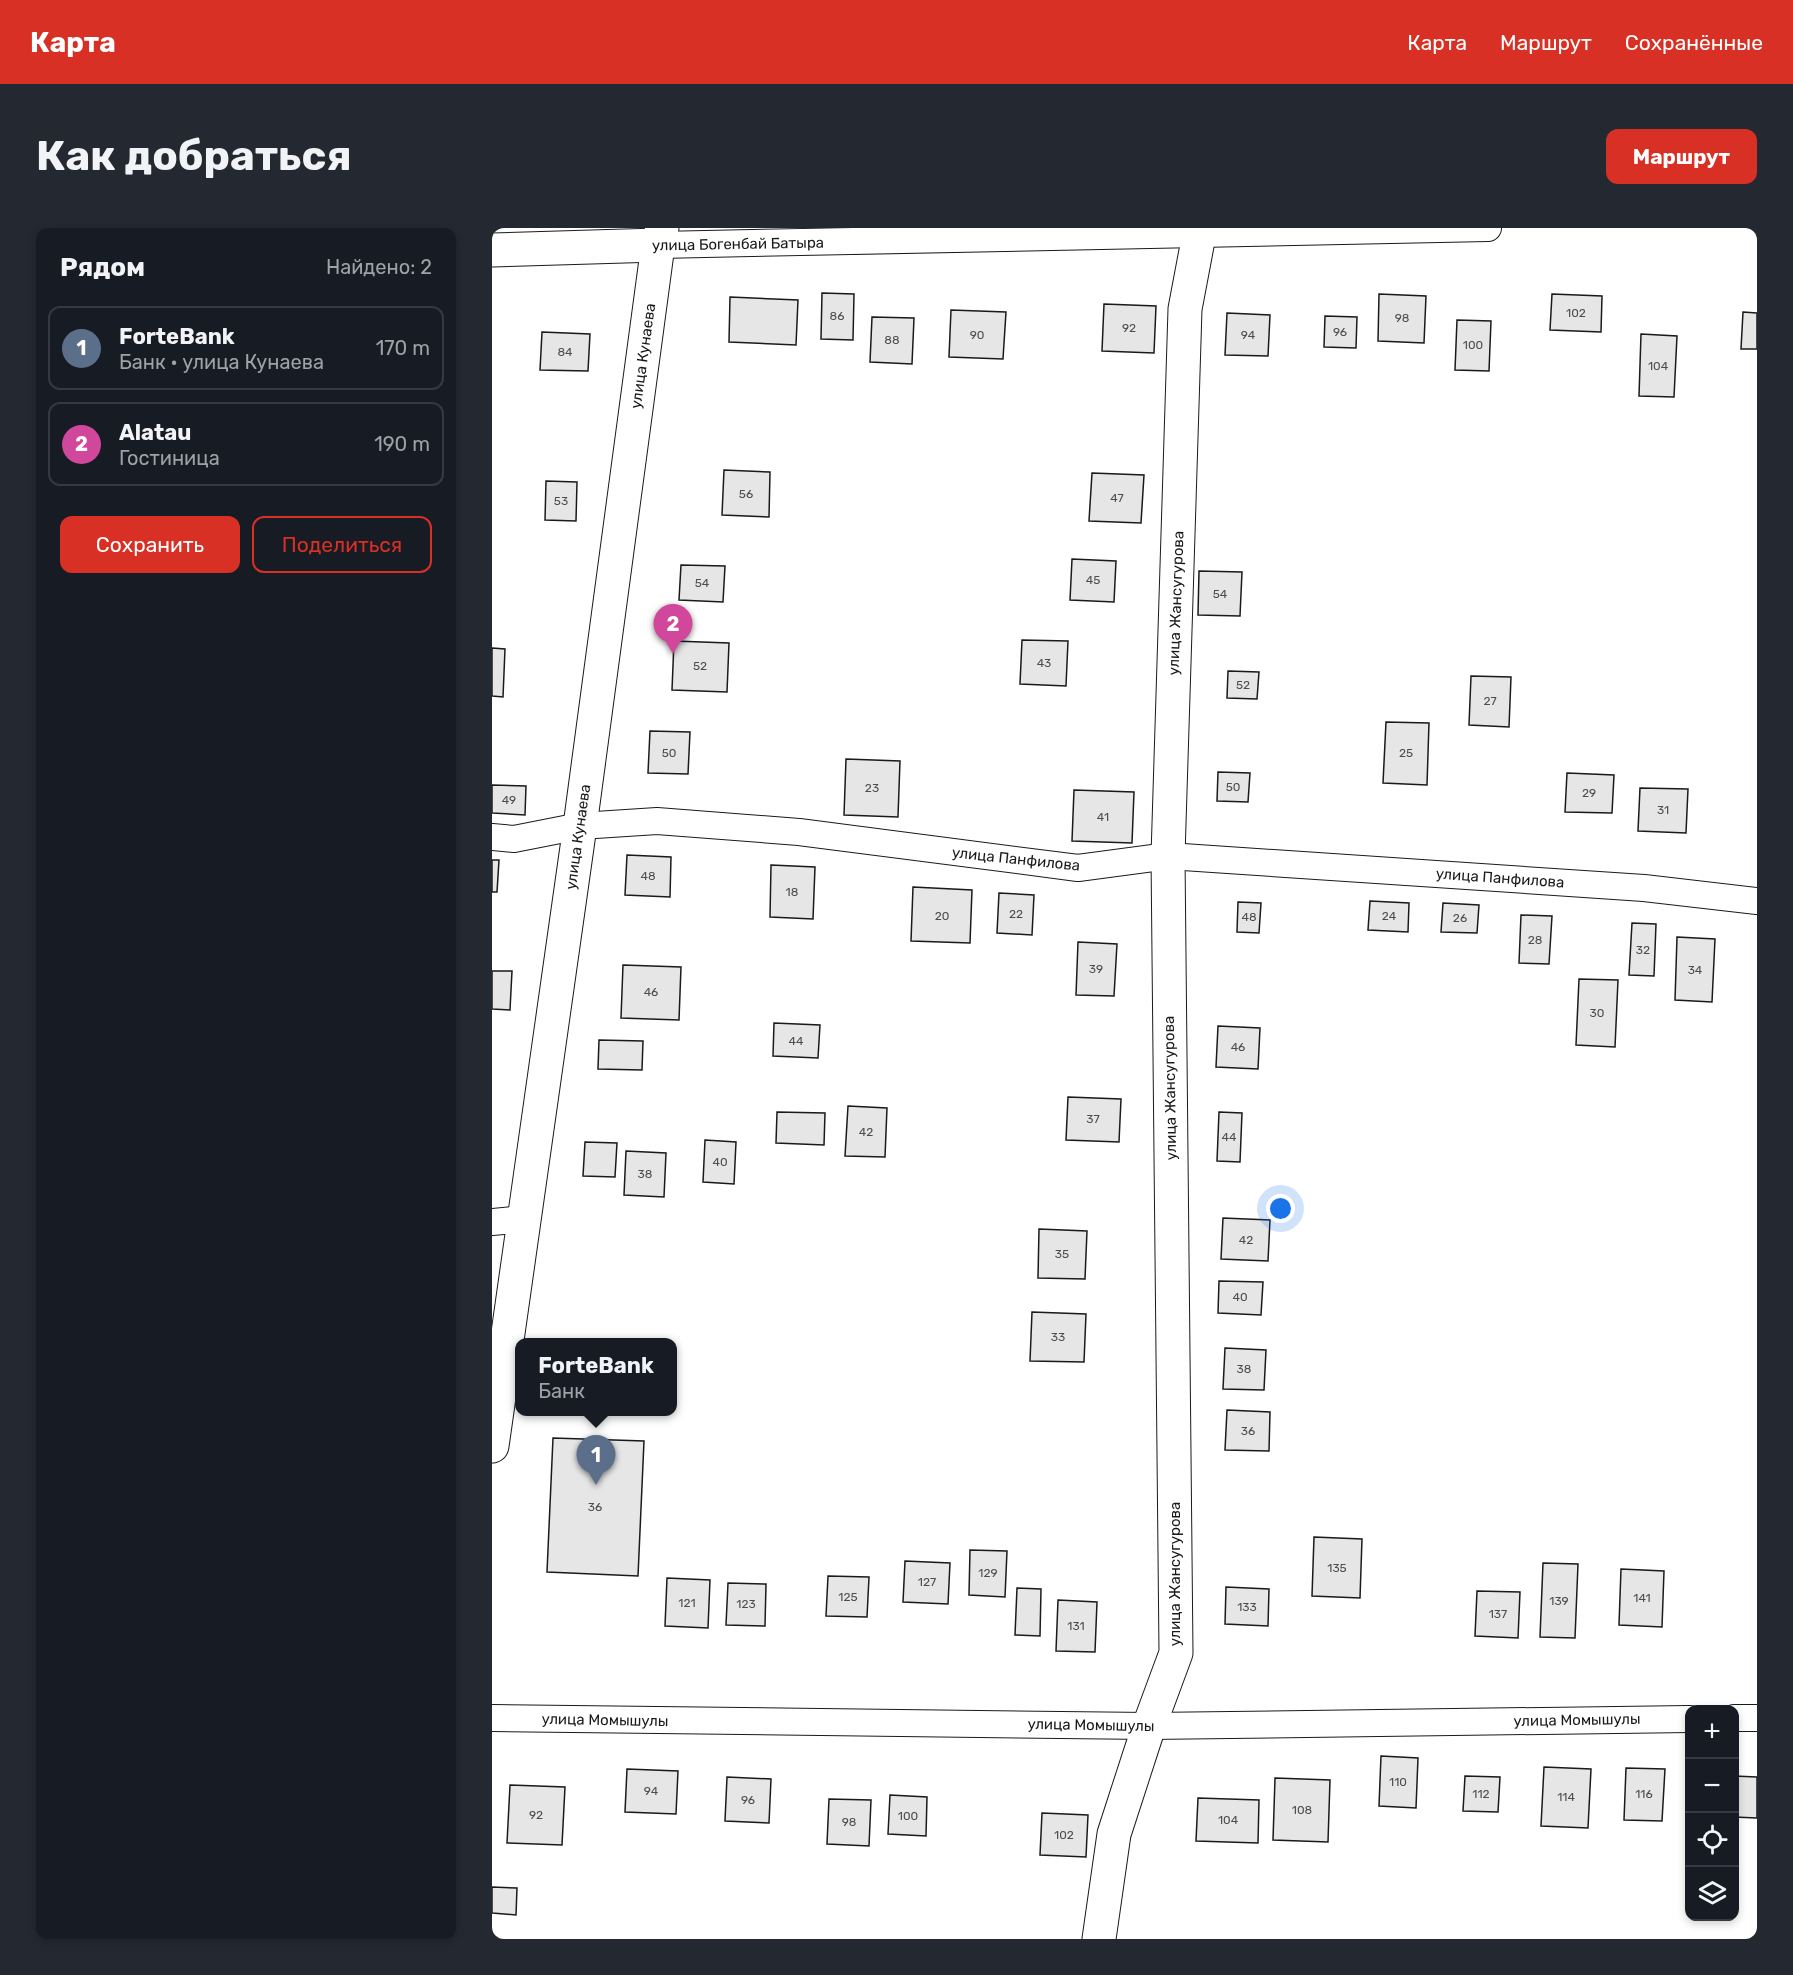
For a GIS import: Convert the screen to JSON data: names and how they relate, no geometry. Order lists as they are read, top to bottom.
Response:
{
  "streets": {
    "street": [
      "улица Богенбай Батыра",
      "улица Кунаева",
      "улица Жансугурова",
      "улица Панфилова",
      "улица Момышулы"
    ]
  },
  "crossings": [
    ["улица Богенбай Батыра", "улица Кунаева"],
    ["улица Богенбай Батыра", "улица Жансугурова"],
    ["улица Кунаева", "улица Панфилова"],
    ["улица Жансугурова", "улица Панфилова"],
    ["улица Жансугурова", "улица Момышулы"]
  ],
  "house_numbers": [
    "102",
    "86",
    "98",
    "92",
    "96",
    "90",
    "94",
    "88",
    "100",
    "84",
    "104",
    "56",
    "47",
    "53",
    "45",
    "54",
    "54",
    "43",
    "52",
    "52",
    "27",
    "50",
    "25",
    "50",
    "23",
    "29",
    "49",
    "31",
    "41",
    "48",
    "18",
    "22",
    "20",
    "24",
    "48",
    "26",
    "28",
    "32",
    "39",
    "34",
    "46",
    "30",
    "44",
    "46",
    "37",
    "42",
    "44",
    "40",
    "38",
    "42",
    "35",
    "40",
    "33",
    "38",
    "36",
    "36",
    "135",
    "129",
    "127",
    "125",
    "141",
    "139",
    "121",
    "123",
    "133",
    "137",
    "131",
    "110",
    "94",
    "112",
    "116",
    "114",
    "96",
    "108",
    "92",
    "100",
    "104",
    "98",
    "102"
  ],
  "page": {
    "header": "Карта",
    "nav": ["Карта", "Маршрут", "Сохранённые"],
    "buttons": [
      "Маршрут",
      ["Сохранить", "Поделиться"]
    ],
    "title": "Как добраться",
    "heading": ["Рядом", "Найдено: 2"],
    "list": [
      {
        "mark": "1",
        "name": "ForteBank",
        "note": "Банк · улица Кунаева",
        "value": "170 m"
      },
      {
        "mark": "2",
        "name": "Alatau",
        "note": "Гостиница",
        "value": "190 m"
      }
    ],
    "pins": ["2", "1"],
    "popup": ["ForteBank", "Банк"],
    "map_buttons": ["+", "−"]
  }
}
